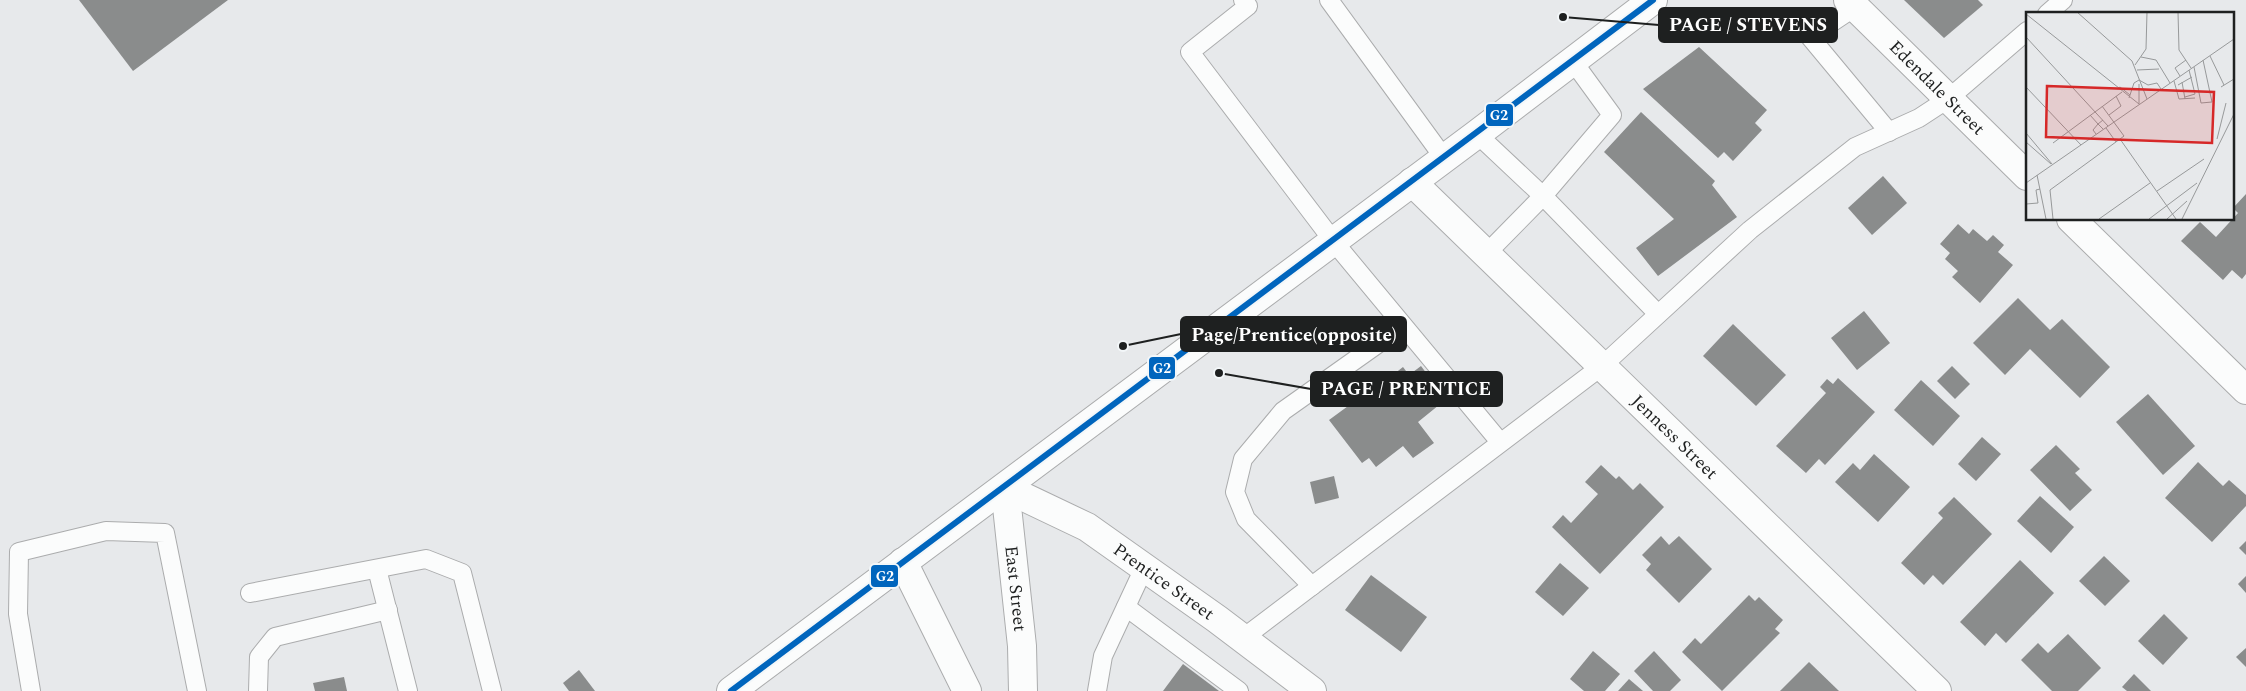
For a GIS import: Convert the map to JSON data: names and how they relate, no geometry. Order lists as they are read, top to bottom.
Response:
{
  "streets": {
    "street": [
      "Edendale Street",
      "Jenness Street",
      "Prentice Street",
      "East Street"
    ]
  },
  "crossings": [
    ["Prentice Street", "East Street"]
  ],
  "places": ["PAGE / STEVENS", "Page/Prentice(opposite)", "PAGE / PRENTICE"],
  "lines": ["transit line G2"]
}
